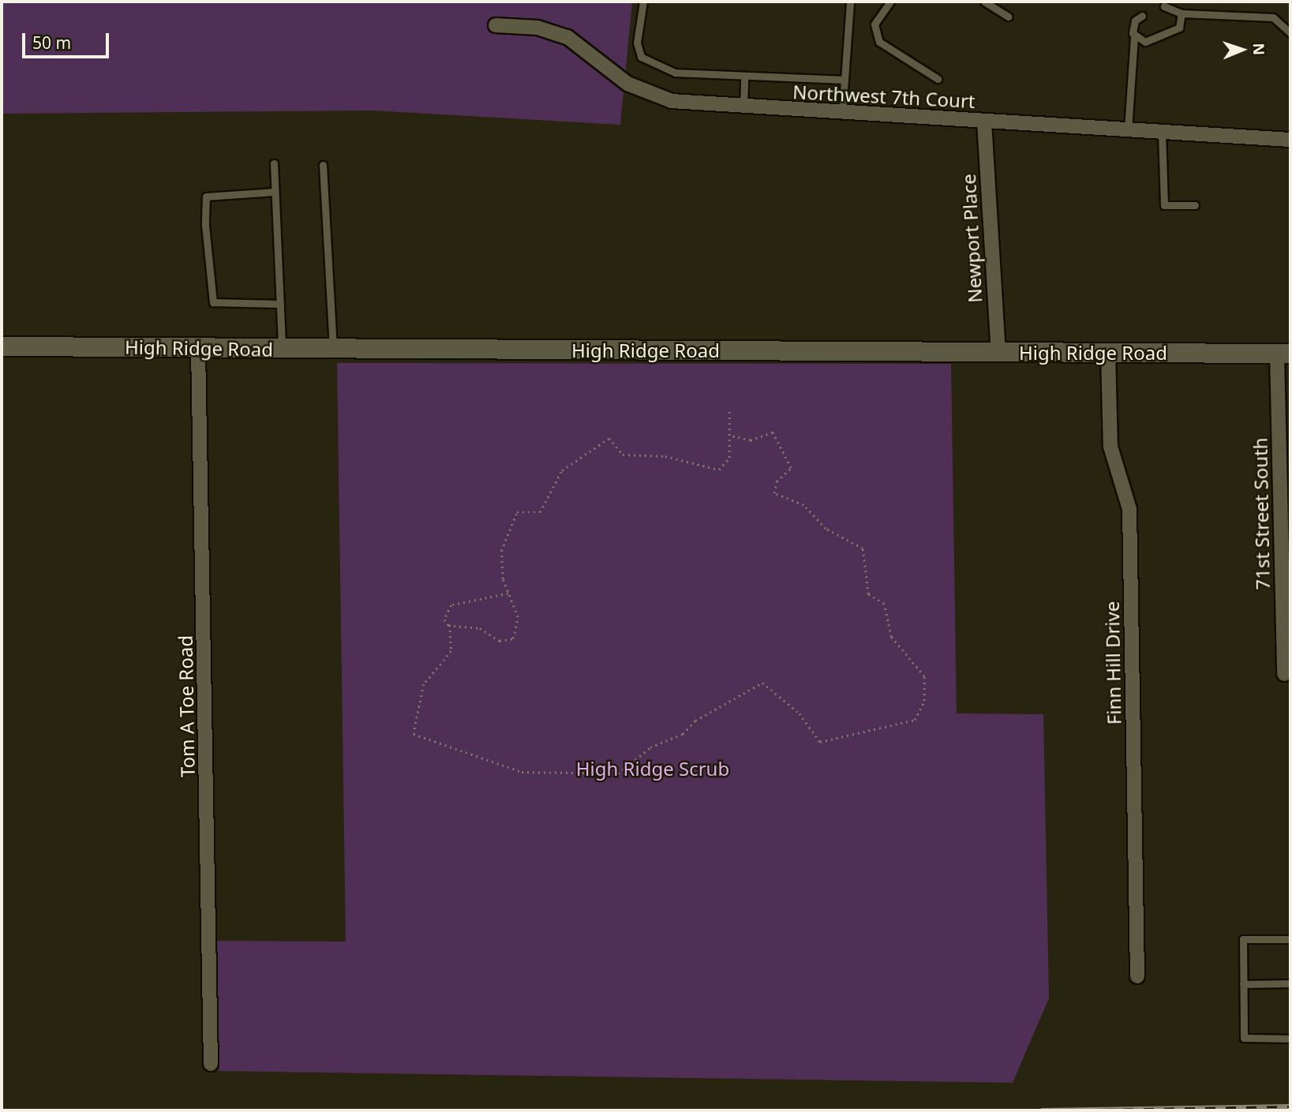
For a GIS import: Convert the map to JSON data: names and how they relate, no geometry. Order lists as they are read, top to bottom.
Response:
{
  "streets": {
    "street": [
      "Northwest 7th Court",
      "Newport Place",
      "High Ridge Road",
      "71st Street South",
      "Finn Hill Drive",
      "Tom A Toe Road"
    ]
  },
  "crossings": [
    ["Northwest 7th Court", "Newport Place"],
    ["Newport Place", "High Ridge Road"],
    ["High Ridge Road", "71st Street South"],
    ["High Ridge Road", "Finn Hill Drive"],
    ["High Ridge Road", "Tom A Toe Road"]
  ],
  "parks": ["High Ridge Scrub"],
  "scale_bar": "50 m",
  "north": "right"
}
